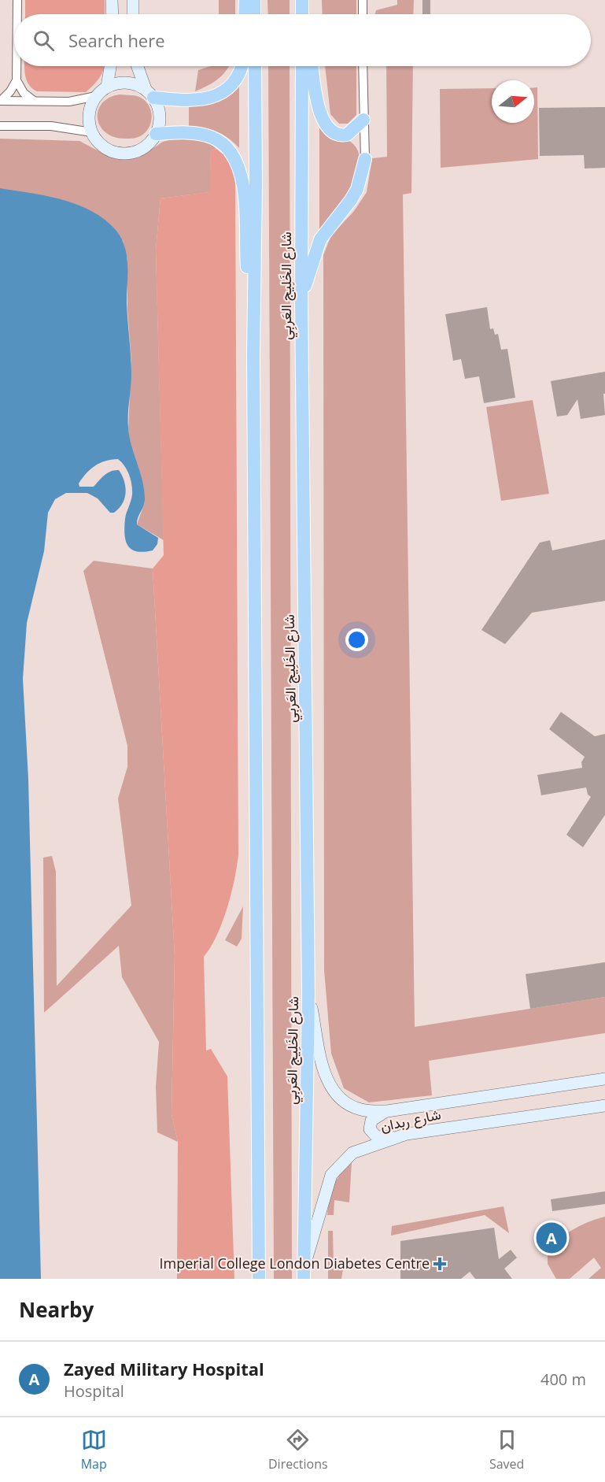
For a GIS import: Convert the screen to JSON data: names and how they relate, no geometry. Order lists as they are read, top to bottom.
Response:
{
  "streets": {
    "highway": ["شارع الخَلِيج العَربِي"],
    "main road": ["شارع ربدان"]
  },
  "crossings": [
    ["شارع الخَلِيج العَربِي", "شارع ربدان"]
  ],
  "places": {
    "health": ["Imperial College London Diabetes Centre"]
  },
  "north": "right",
  "page": {
    "search": "Search here",
    "pins": "A",
    "heading": "Nearby",
    "list": [
      {
        "mark": "A",
        "name": "Zayed Military Hospital",
        "note": "Hospital",
        "value": "400 m"
      }
    ],
    "nav": ["Map", "Directions", "Saved"]
  }
}
